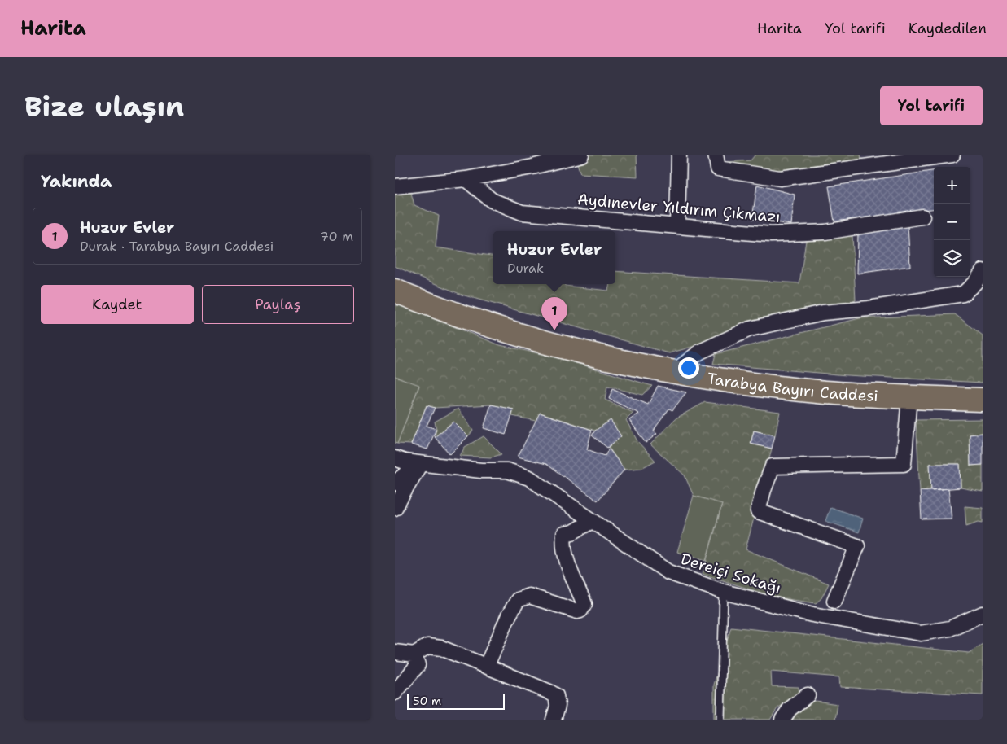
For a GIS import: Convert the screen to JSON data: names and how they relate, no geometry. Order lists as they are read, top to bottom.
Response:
{
  "streets": {
    "main road": ["Tarabya Bayırı Caddesi"],
    "street": ["Aydınevler Yıldırım Çıkmazı", "Dereiçi Sokağı"]
  },
  "scale_bar": "50 m",
  "page": {
    "header": "Harita",
    "nav": ["Harita", "Yol tarifi", "Kaydedilen"],
    "buttons": [
      "Yol tarifi",
      ["Kaydet", "Paylaş"]
    ],
    "title": "Bize ulaşın",
    "heading": "Yakında",
    "map_buttons": ["+", "−"],
    "list": [
      {
        "mark": "1",
        "name": "Huzur Evler",
        "note": "Durak · Tarabya Bayırı Caddesi",
        "value": "70 m"
      }
    ],
    "popup": ["Huzur Evler", "Durak"],
    "pins": "1",
    "scale": "50 m"
  }
}
